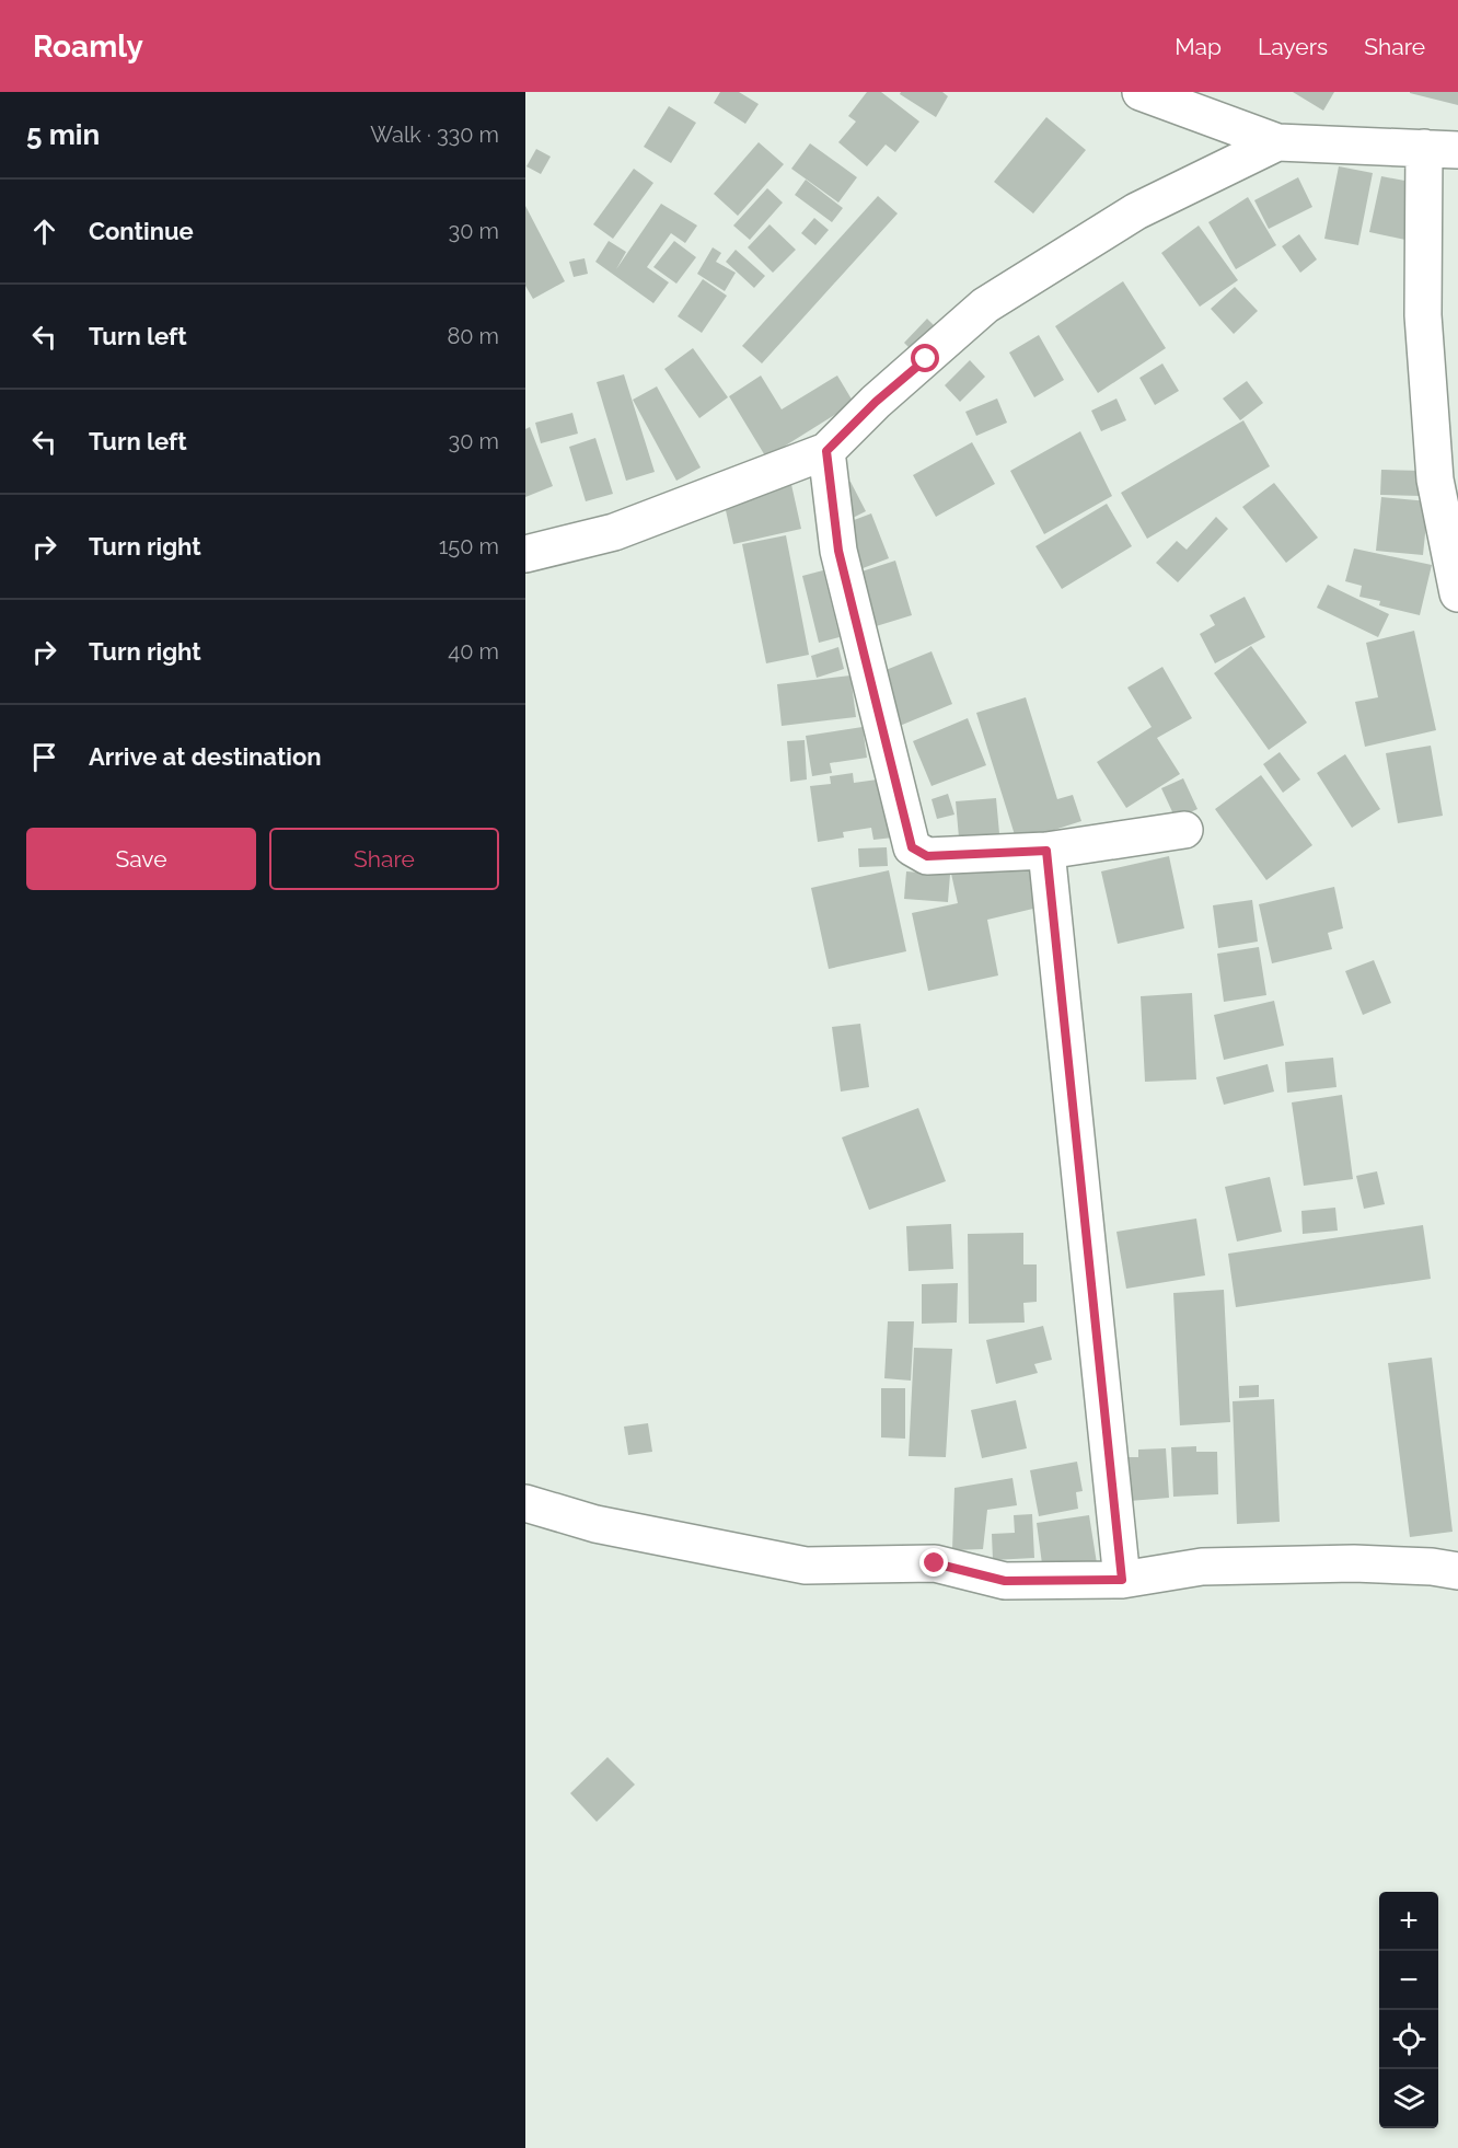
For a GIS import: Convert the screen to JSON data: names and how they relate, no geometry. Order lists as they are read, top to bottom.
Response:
{
  "page": {
    "header": "Roamly",
    "nav": ["Map", "Layers", "Share"],
    "heading": ["5 min", "Walk · 330 m"],
    "list": [
      ["Continue", "30 m"],
      ["Turn left", "80 m"],
      ["Turn left", "30 m"],
      ["Turn right", "150 m"],
      ["Turn right", "40 m"],
      "Arrive at destination"
    ],
    "buttons": ["Save", "Share"],
    "map_buttons": ["+", "−"]
  }
}
